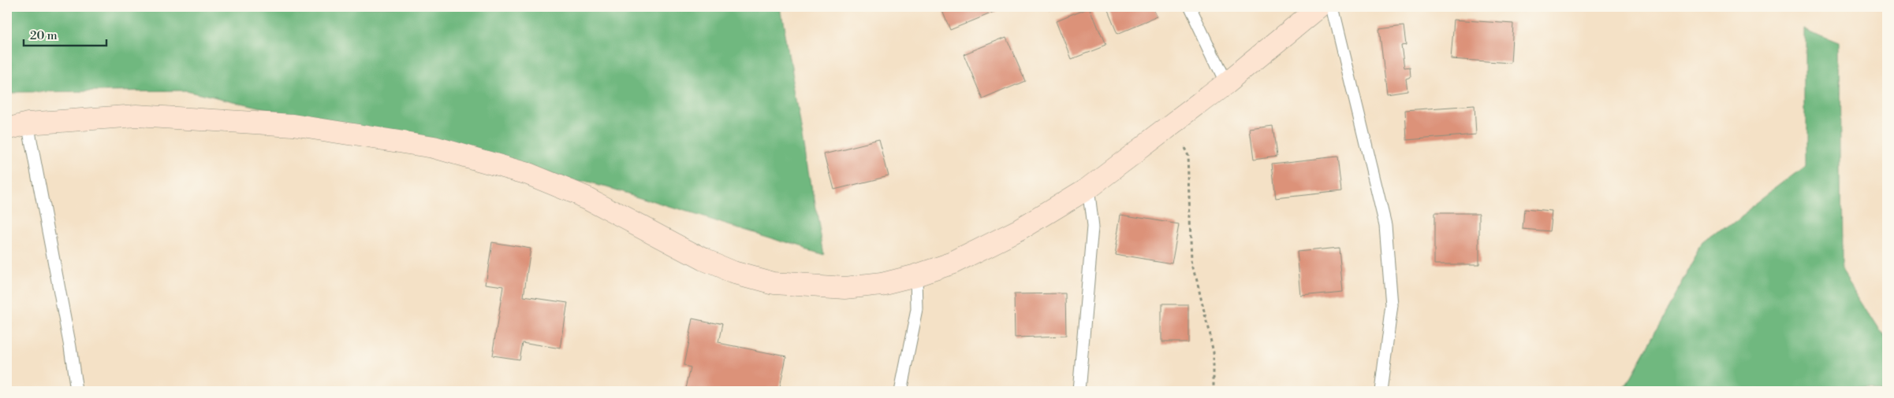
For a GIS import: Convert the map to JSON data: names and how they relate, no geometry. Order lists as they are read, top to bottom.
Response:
{
  "scale_bar": "20 m"
}
